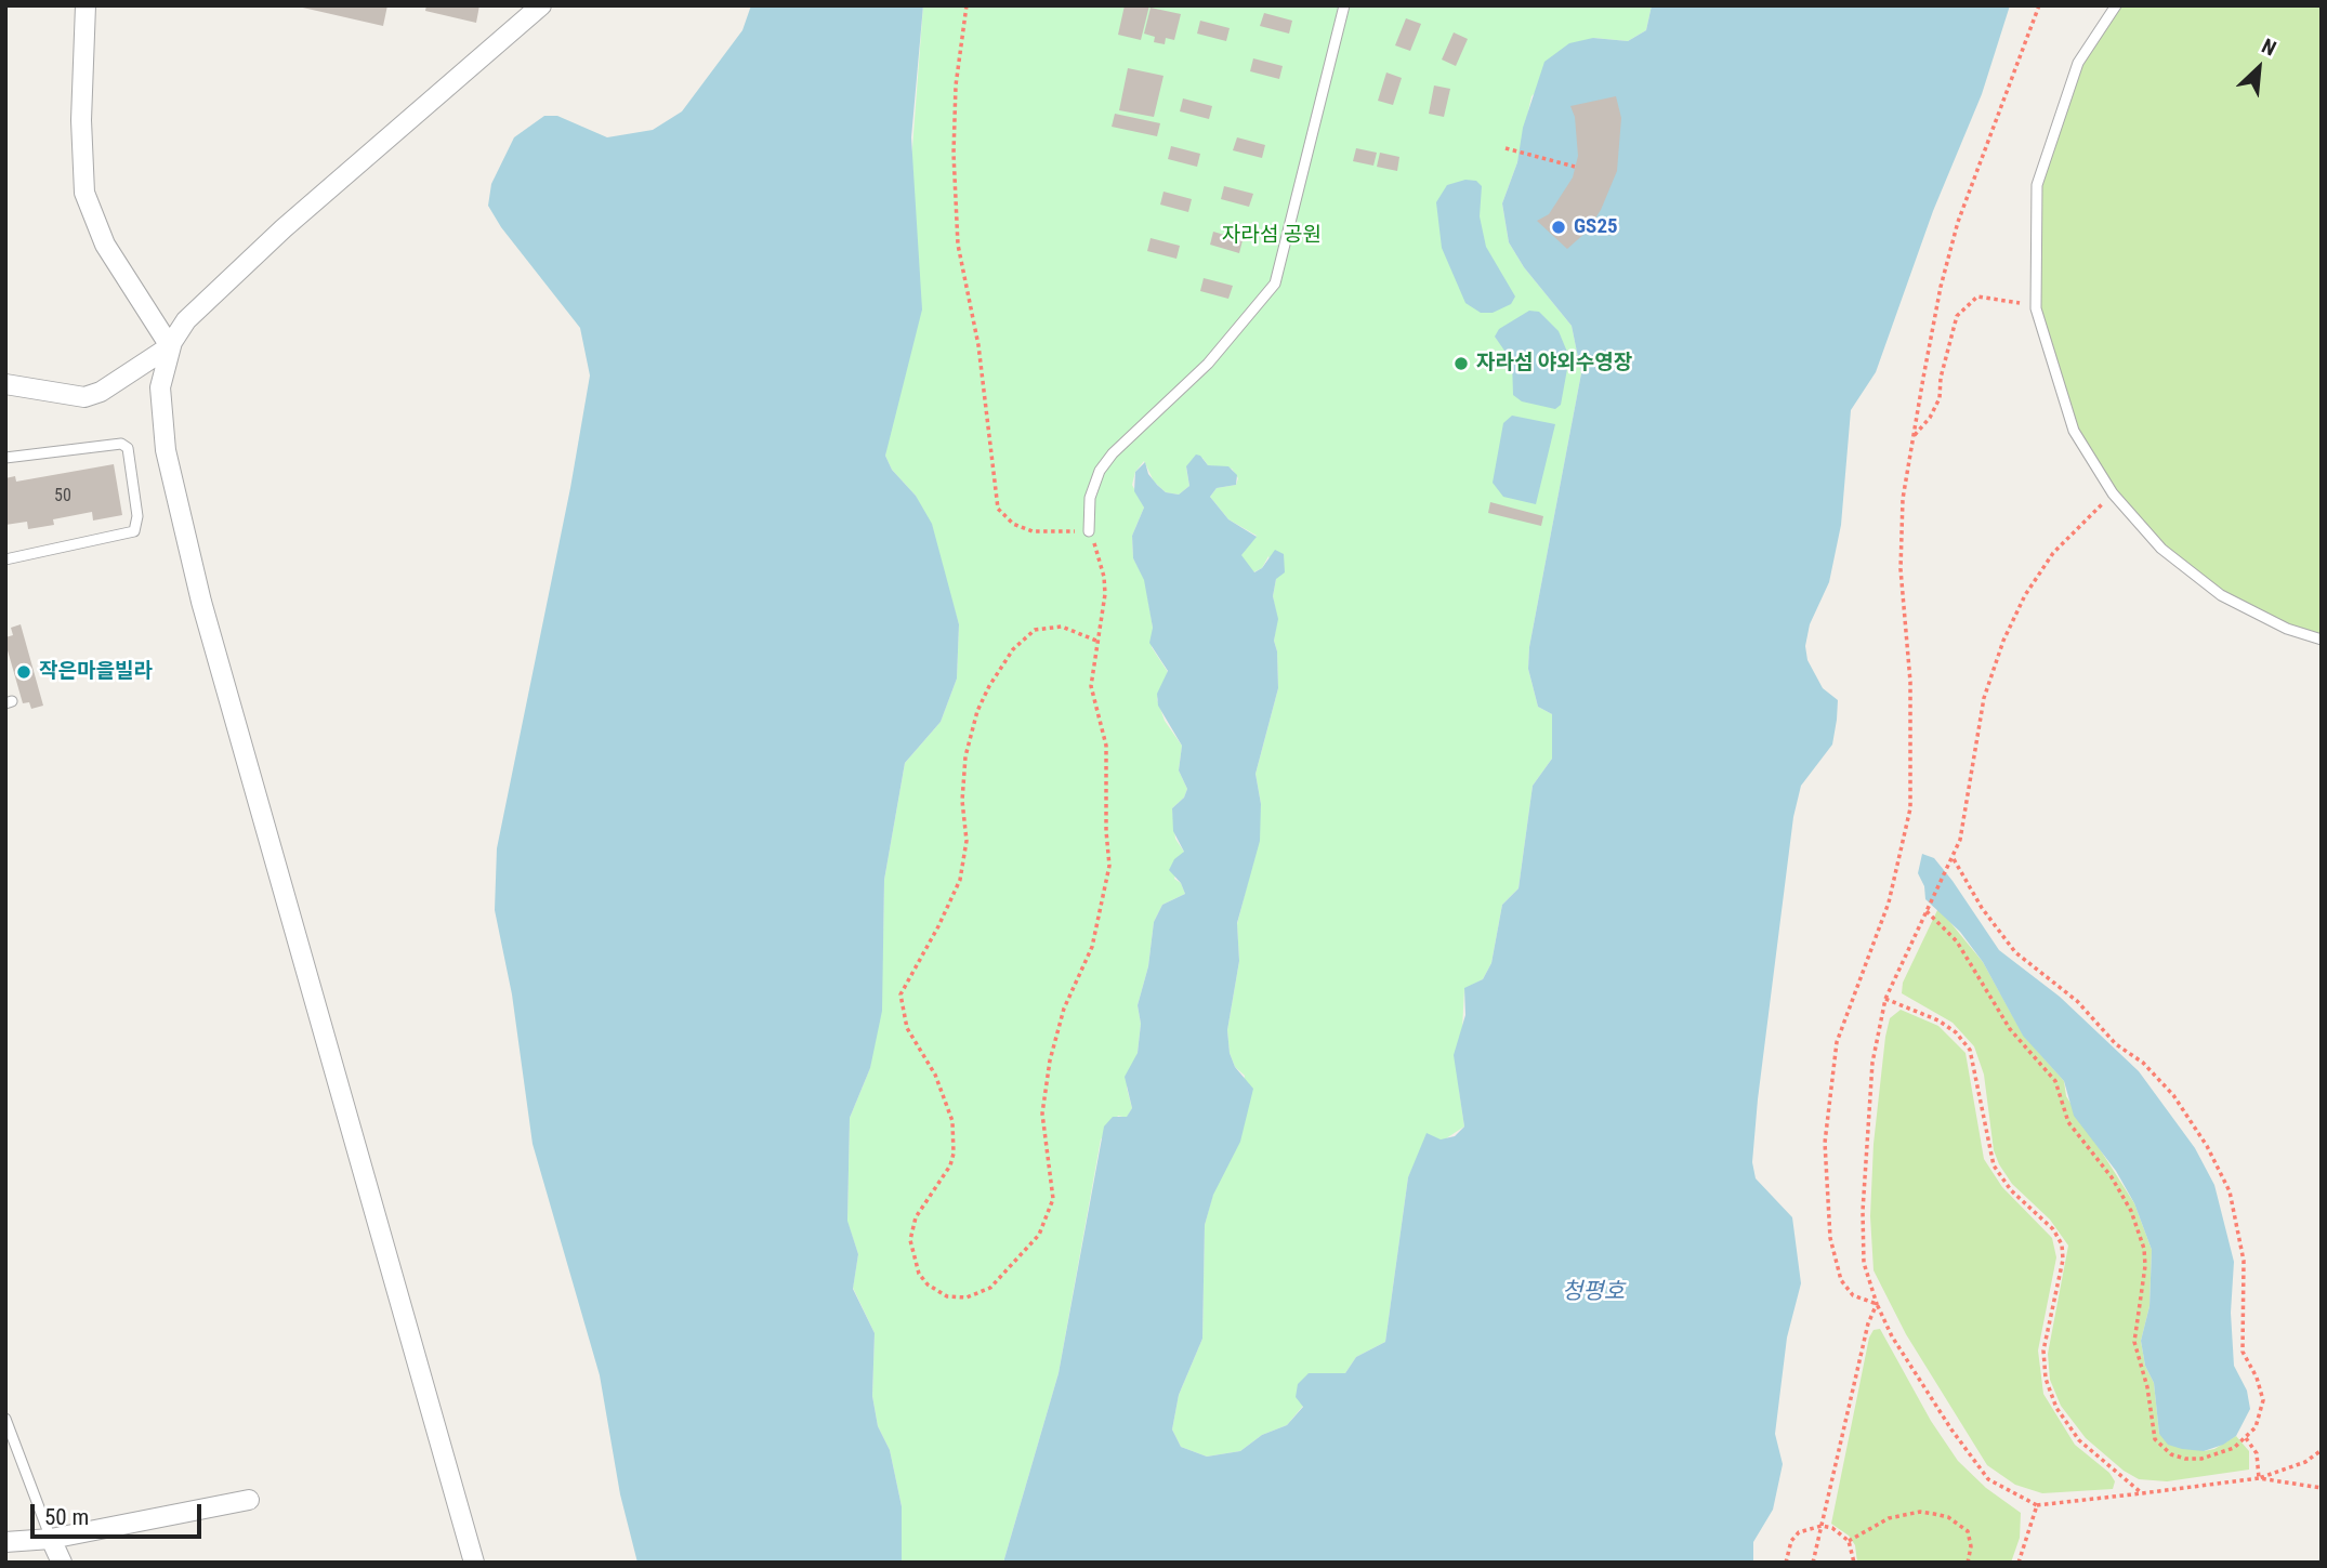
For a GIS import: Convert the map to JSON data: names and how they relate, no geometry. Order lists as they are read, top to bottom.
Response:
{
  "water": ["청평호"],
  "parks": ["자라섬 공원"],
  "places": ["GS25", "자라섬 야외수영장", "작은마을빌라"],
  "house_numbers": ["50"],
  "scale_bar": "50 m",
  "north": "top right"
}
